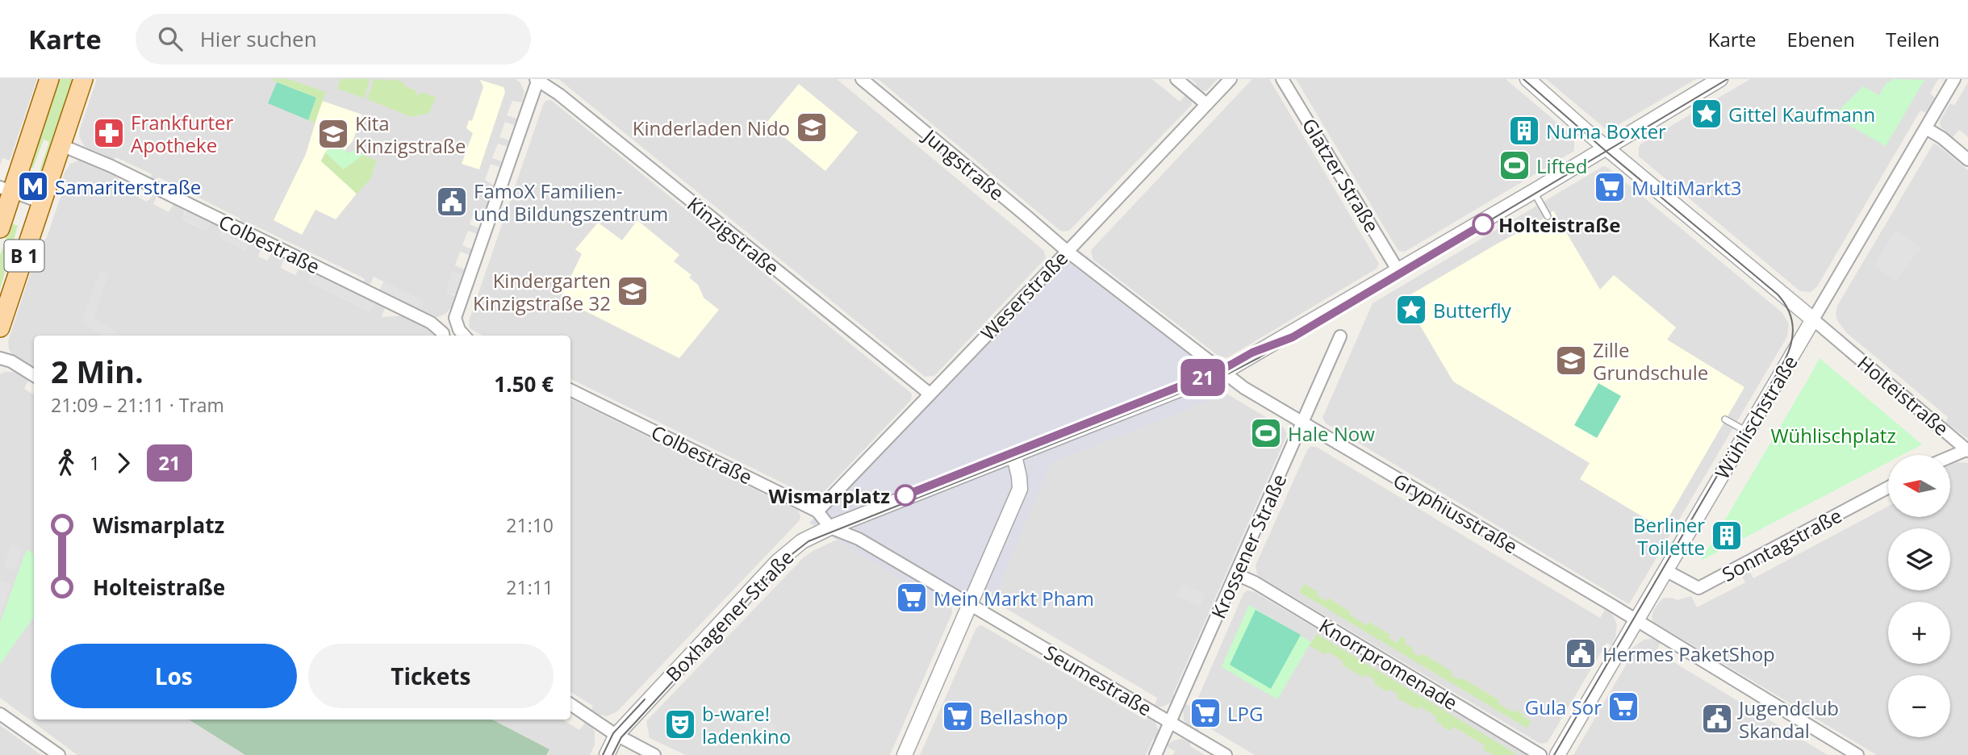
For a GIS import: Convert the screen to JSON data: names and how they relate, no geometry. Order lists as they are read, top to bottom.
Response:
{
  "streets": {
    "main road": ["B 1"],
    "street": [
      "Jungstraße",
      "Glatzer Straße",
      "Kinzigstraße",
      "Colbestraße",
      "Weserstraße",
      "Holteistraße",
      "Wühlischstraße",
      "Gryphiusstraße",
      "Sonntagstraße",
      "Krossener Straße",
      "Boxhagener Straße",
      "Knorrpromenade",
      "Seumestraße"
    ]
  },
  "crossings": [
    ["Jungstraße", "Weserstraße"],
    ["Jungstraße", "Gryphiusstraße"],
    ["Glatzer Straße", "Boxhagener Straße"],
    ["Kinzigstraße", "Weserstraße"],
    ["Colbestraße", "B 1"],
    ["Colbestraße", "Weserstraße"],
    ["Colbestraße", "Boxhagener Straße"],
    ["Weserstraße", "Gryphiusstraße"],
    ["Holteistraße", "Wühlischstraße"],
    ["Holteistraße", "Boxhagener Straße"],
    ["Wühlischstraße", "Gryphiusstraße"],
    ["Wühlischstraße", "Sonntagstraße"],
    ["Gryphiusstraße", "Krossener Straße"],
    ["Gryphiusstraße", "Boxhagener Straße"],
    ["Krossener Straße", "Knorrpromenade"],
    ["Krossener Straße", "Seumestraße"]
  ],
  "parks": ["Wühlischplatz"],
  "places": {
    "place": ["Gittel Kaufmann", "Butterfly"],
    "school or university": [
      "Kinderladen Nido",
      "Kita Kinzigstraße",
      "Kindergarten Kinzigstraße 32",
      "Zille Grundschule"
    ],
    "building": ["Numa Boxter", "Berliner Toilette"],
    "pharmacy": ["Frankfurter Apotheke"],
    "sports": ["Lifted", "Hale Now"],
    "metro station": ["Samariterstraße"],
    "supermarket": [
      "MultiMarkt3",
      "Mein Markt Pham",
      "Gula Sor",
      "LPG",
      "Bellashop"
    ],
    "public building": ["FamoX Familien- und Bildungszentrum", "Hermes PaketShop", "Jugendclub Skandal"],
    "other": ["Holteistraße", "Wismarplatz"],
    "theatre": ["b-ware! ladenkino"]
  },
  "lines": ["tram line 21"],
  "north": "left",
  "page": {
    "header": "Karte",
    "search": "Hier suchen",
    "nav": ["Karte", "Ebenen", "Teilen"],
    "on_map": "21",
    "heading": ["2 Min.", "21:09 – 21:11 · Tram", "1.50 €"],
    "legs": ["1", "21"],
    "map_buttons": ["+", "−"],
    "list": [
      {
        "name": "Wismarplatz",
        "value": "21:10"
      },
      {
        "name": "Holteistraße",
        "value": "21:11"
      }
    ],
    "buttons": ["Los", "Tickets"]
  }
}
